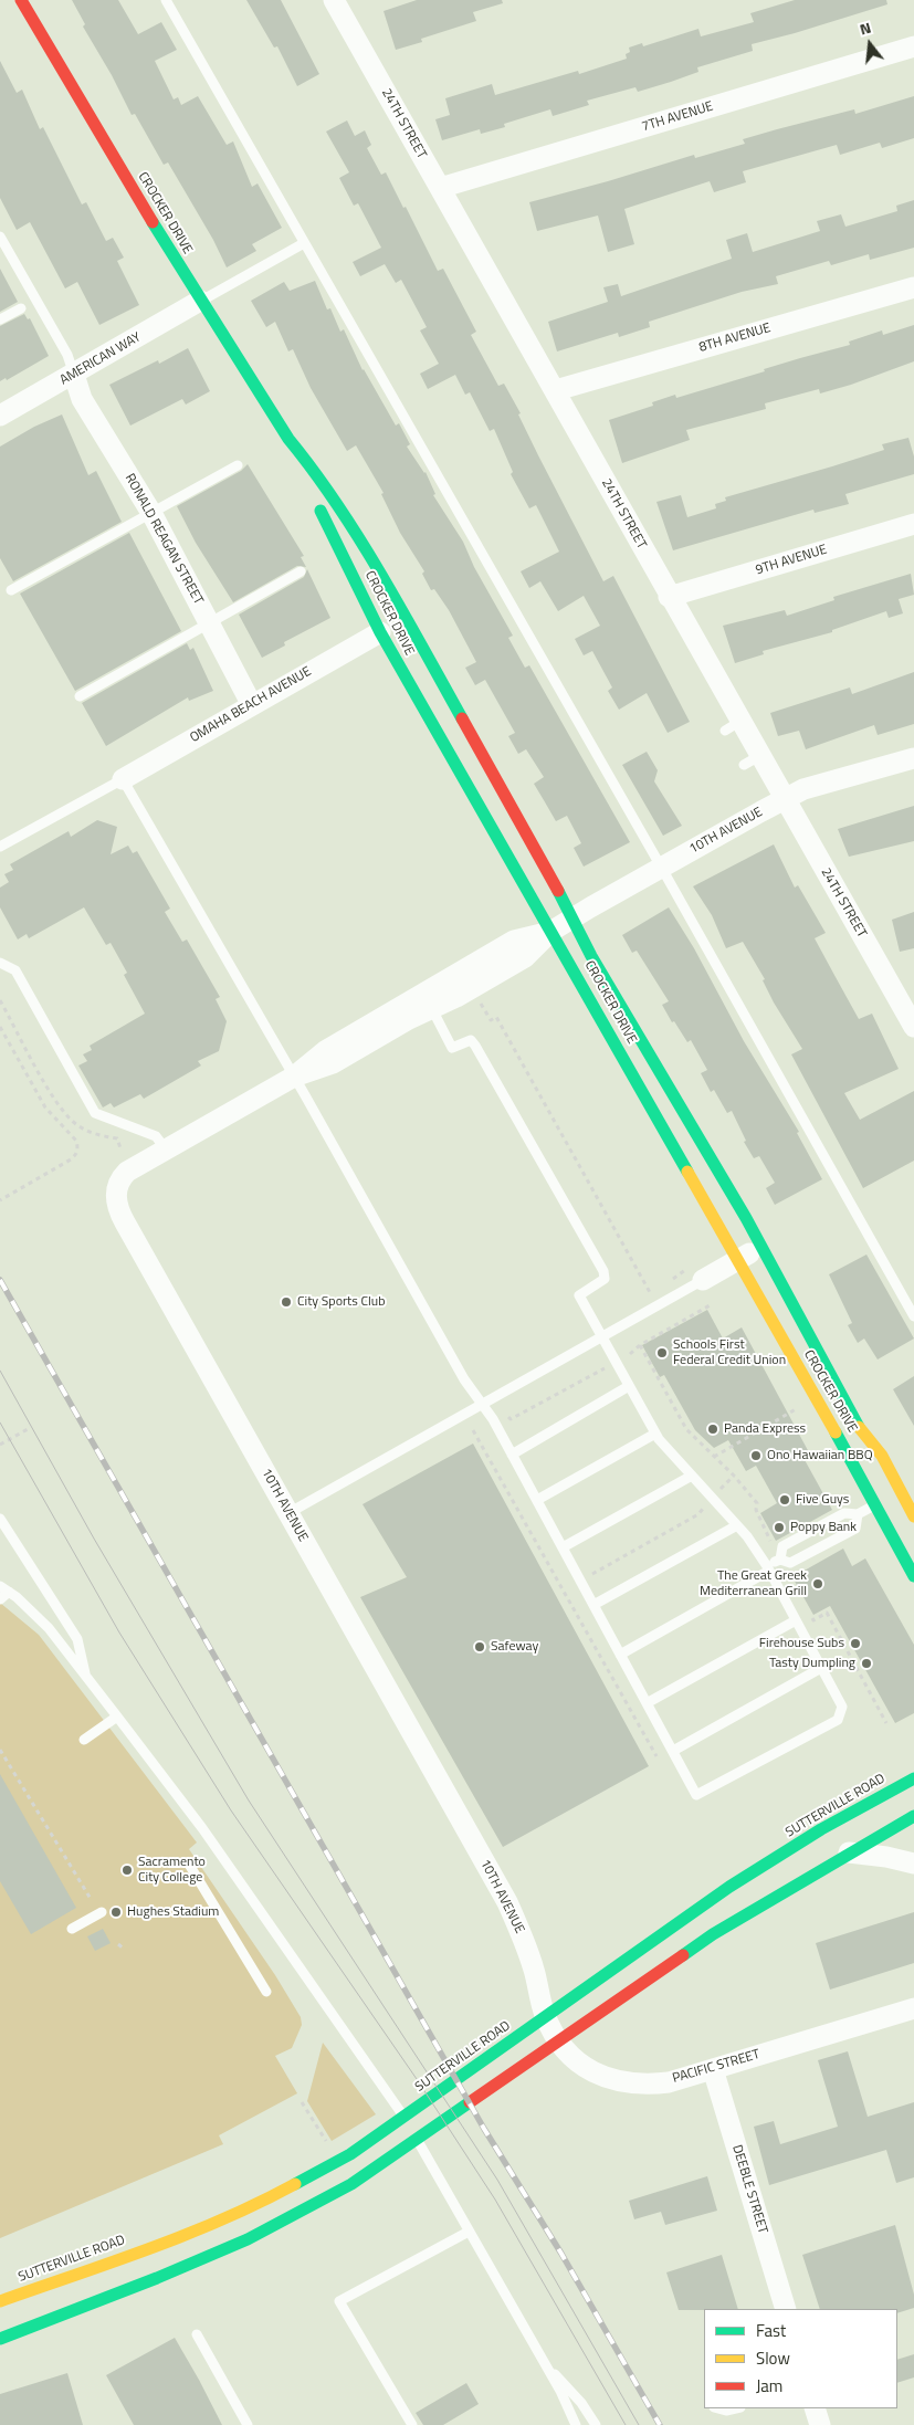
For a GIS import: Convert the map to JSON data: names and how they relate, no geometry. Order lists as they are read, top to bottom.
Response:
{
  "streets": {
    "street": [
      "7TH AVENUE",
      "24TH STREET",
      "CROCKER DRIVE",
      "8TH AVENUE",
      "AMERICAN WAY",
      "RONALD REAGAN STREET",
      "9TH AVENUE",
      "OMAHA BEACH AVENUE",
      "10TH AVENUE",
      "SUTTERVILLE ROAD",
      "PACIFIC STREET",
      "DEEBLE STREET"
    ]
  },
  "crossings": [
    ["7TH AVENUE", "24TH STREET"],
    ["24TH STREET", "8TH AVENUE"],
    ["24TH STREET", "9TH AVENUE"],
    ["24TH STREET", "10TH AVENUE"],
    ["CROCKER DRIVE", "AMERICAN WAY"],
    ["CROCKER DRIVE", "OMAHA BEACH AVENUE"],
    ["CROCKER DRIVE", "10TH AVENUE"],
    ["AMERICAN WAY", "RONALD REAGAN STREET"],
    ["RONALD REAGAN STREET", "OMAHA BEACH AVENUE"],
    ["10TH AVENUE", "PACIFIC STREET"],
    ["PACIFIC STREET", "DEEBLE STREET"]
  ],
  "places": [
    "City Sports Club",
    "Schools First Federal Credit Union",
    "Panda Express",
    "Ono Hawaiian BBQ",
    "Five Guys",
    "Poppy Bank",
    "The Great Greek Mediterranean Grill",
    "Firehouse Subs",
    "Safeway",
    "Tasty Dumpling",
    "Sacramento City College",
    "Hughes Stadium"
  ],
  "legend": ["Fast", "Slow", "Jam"],
  "north": "top"
}
